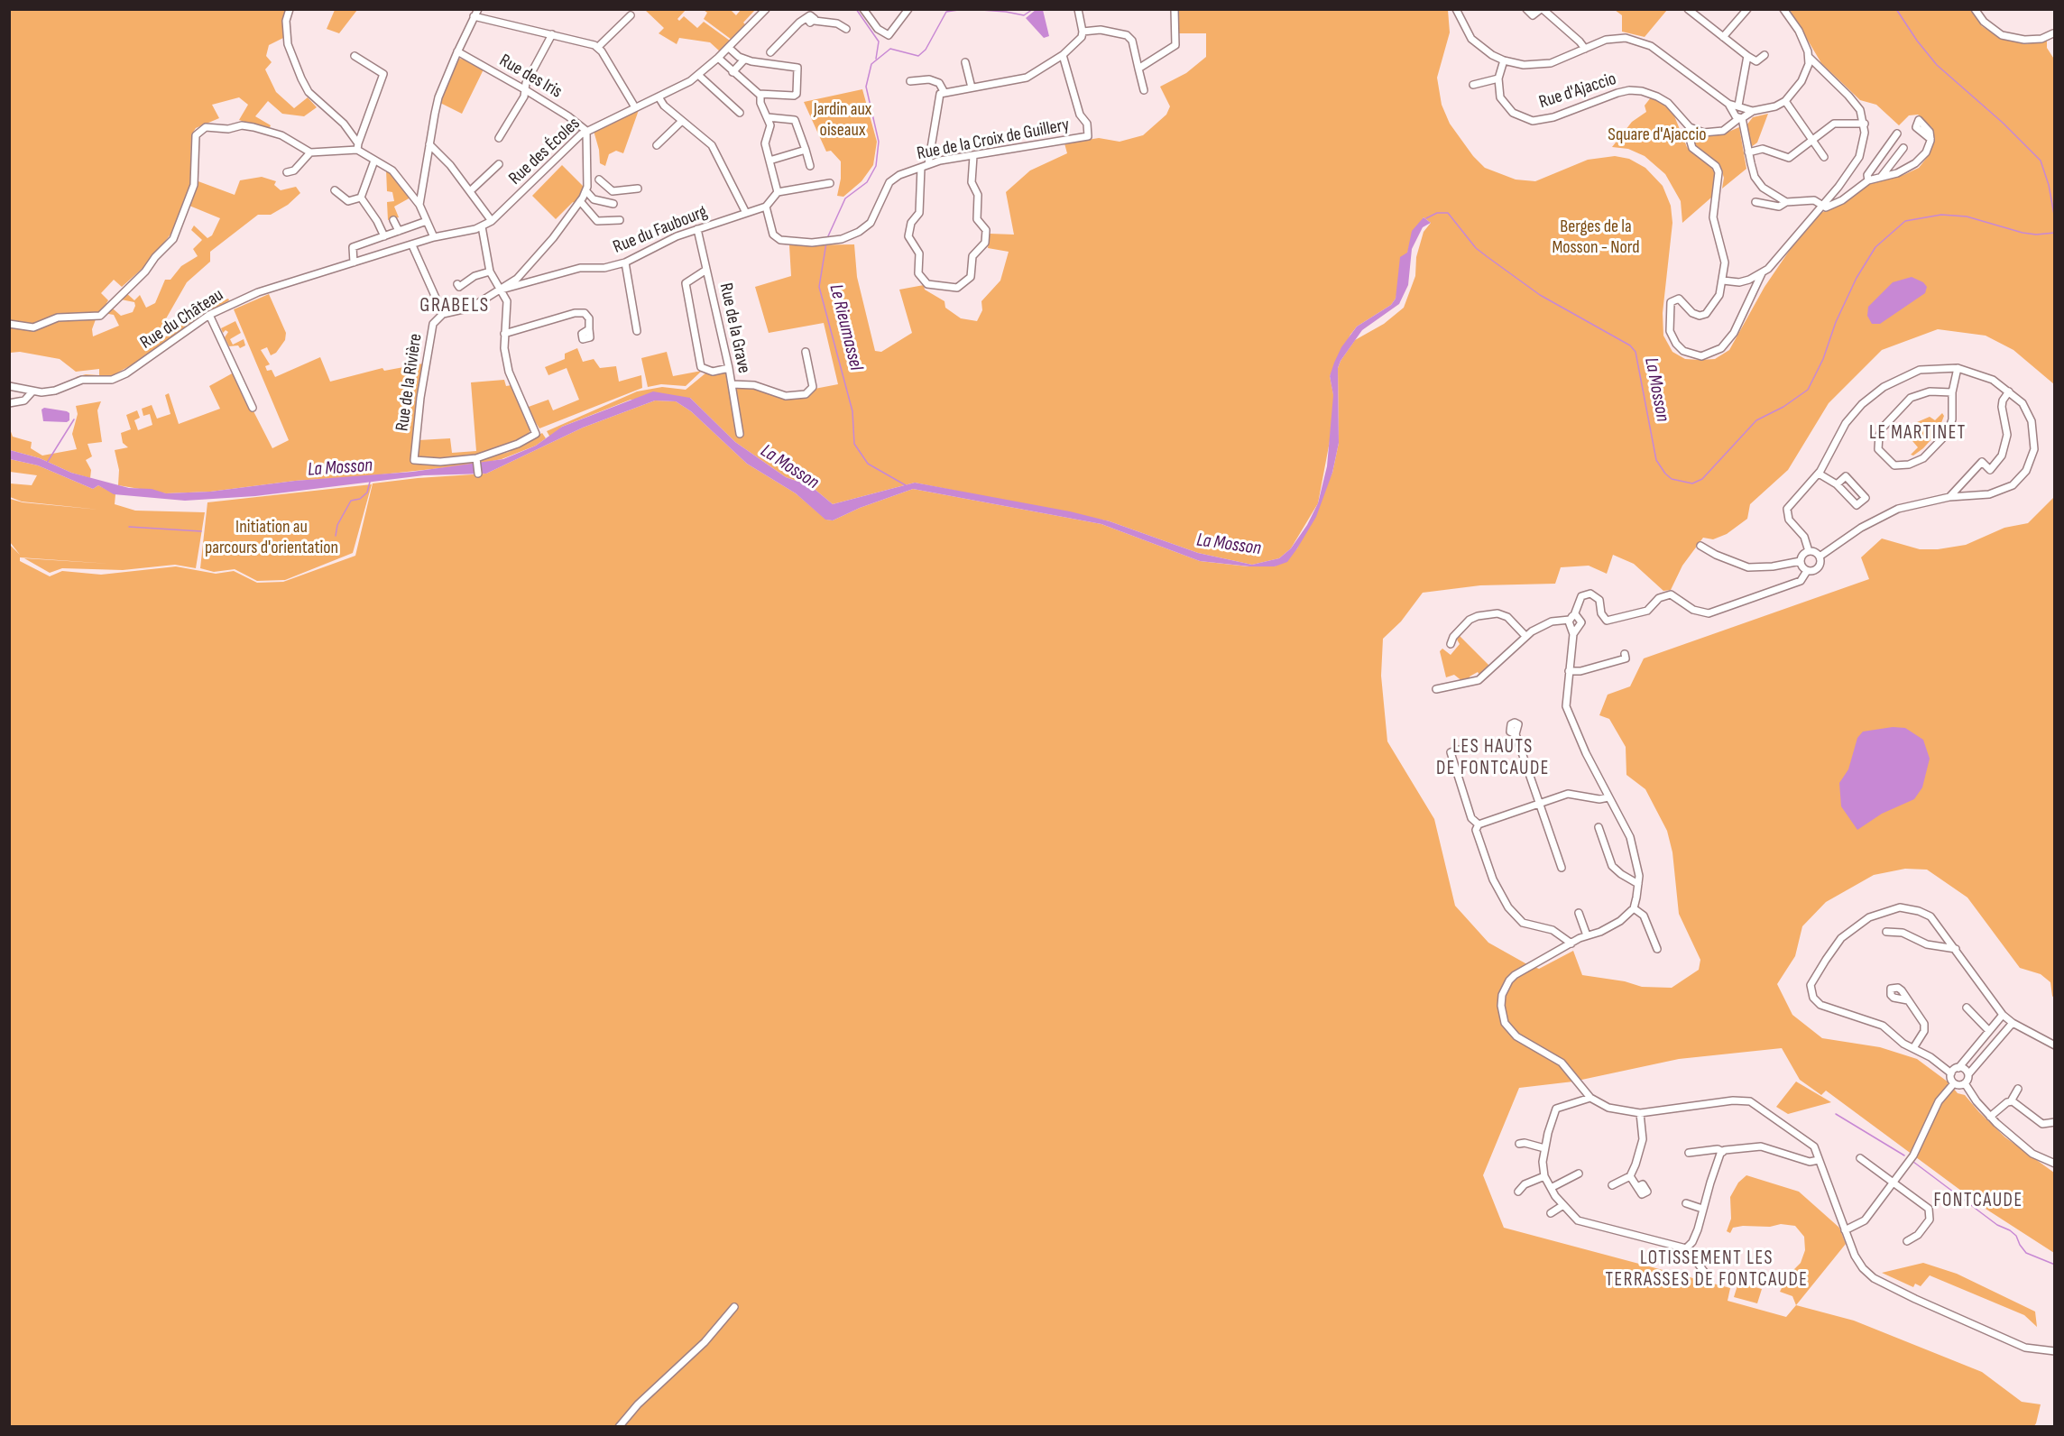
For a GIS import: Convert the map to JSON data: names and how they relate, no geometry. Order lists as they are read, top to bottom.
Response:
{
  "streets": {
    "street": [
      "Rue des Iris",
      "Rue d'Ajaccio",
      "Rue de la Croix de Guillery",
      "Rue des Écoles",
      "Rue du Faubourg",
      "Rue du Château",
      "Rue de la Grave",
      "Rue de la Rivière"
    ]
  },
  "crossings": [
    ["Rue des Iris", "Rue des Écoles"],
    ["Rue de la Croix de Guillery", "Rue du Faubourg"],
    ["Rue des Écoles", "Rue du Château"],
    ["Rue du Faubourg", "Rue de la Grave"]
  ],
  "districts": [
    "GRABELS",
    "LE MARTINET",
    "LES HAUTS DE FONTCAUDE",
    "FONTCAUDE",
    "LOTISSEMENT LES TERRASSES DE FONTCAUDE"
  ],
  "water": ["Le Rieumassel", "La Mosson"],
  "parks": [
    "Jardin aux oiseaux",
    "Square d'Ajaccio",
    "Berges de la Mosson - Nord",
    "Initiation au parcours d'orientation"
  ]
}
